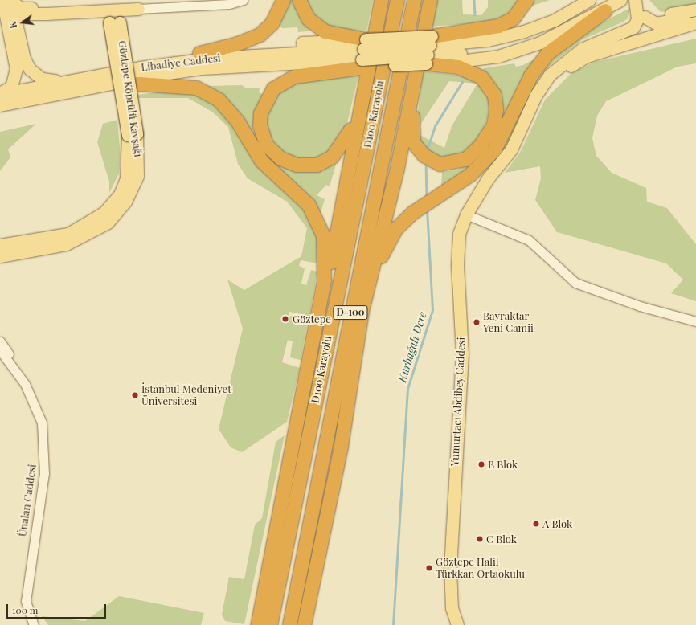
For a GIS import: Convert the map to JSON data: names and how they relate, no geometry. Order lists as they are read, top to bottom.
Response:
{
  "streets": {
    "highway": ["D100 Karayolu", "D-100"],
    "main road": ["Libadiye Caddesi", "Göztepe Köprülü Kavşağı", "Yumurtacı Abdibey Caddesi"],
    "street": ["Ünalan Caddesi"]
  },
  "water": ["Kurbağalı Dere"],
  "places": [
    "Göztepe",
    "Bayraktar Yeni Camii",
    "İstanbul Medeniyet Üniversitesi",
    "B Blok",
    "A Blok",
    "C Blok",
    "Göztepe Halil Türkkan Ortaokulu"
  ],
  "scale_bar": "100 m",
  "north": "left"
}
